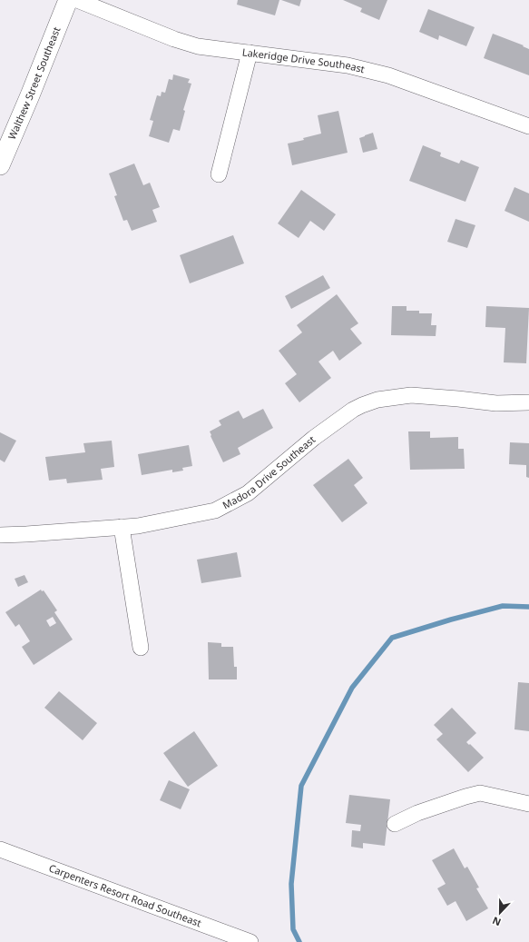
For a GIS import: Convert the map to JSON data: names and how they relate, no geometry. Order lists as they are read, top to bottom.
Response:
{
  "streets": {
    "street": [
      "Lakeridge Drive Southeast",
      "Walthew Street Southeast",
      "Madora Drive Southeast",
      "Carpenters Resort Road Southeast"
    ]
  },
  "north": "bottom"
}
